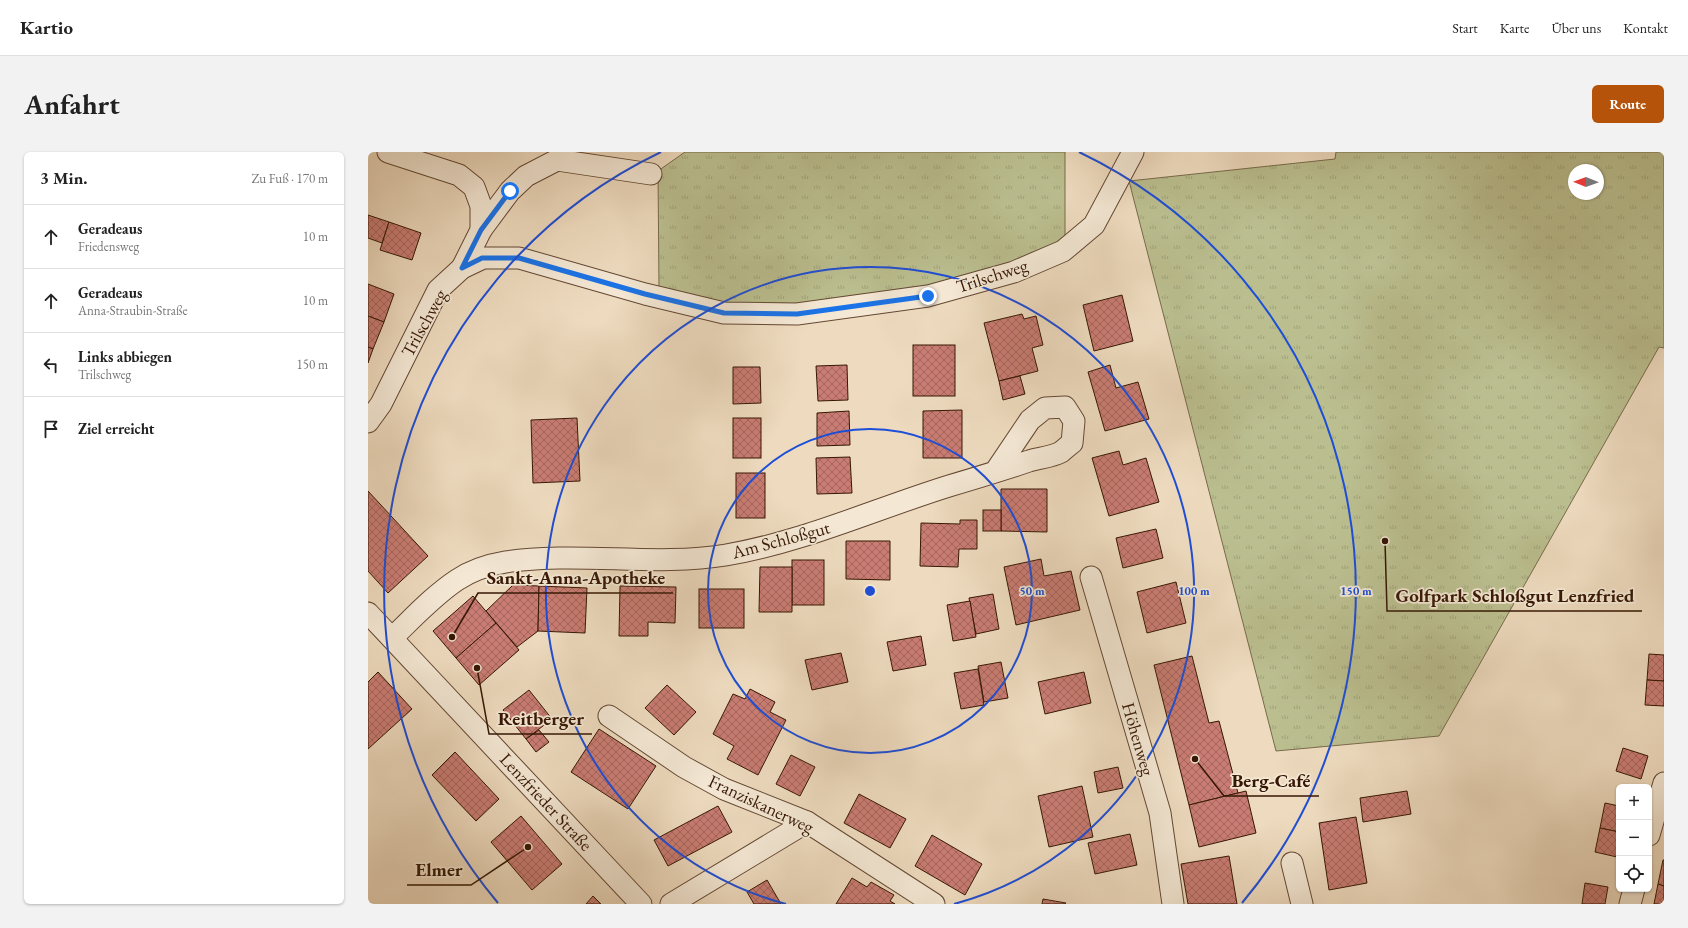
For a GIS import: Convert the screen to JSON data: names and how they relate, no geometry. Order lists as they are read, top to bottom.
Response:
{
  "streets": {
    "street": [
      "Trilschweg",
      "Am Schloßgut",
      "Höhenweg",
      "Lenzfrieder Straße",
      "Franziskanerweg"
    ]
  },
  "crossings": [
    ["Am Schloßgut", "Lenzfrieder Straße"]
  ],
  "places": [
    "Golfpark Schloßgut Lenzfried",
    "Sankt-Anna-Apotheke",
    "Reitberger",
    "Berg-Café",
    "Elmer"
  ],
  "north": "left",
  "page": {
    "header": "Kartio",
    "nav": [
      "Start",
      "Karte",
      "Über uns",
      "Kontakt"
    ],
    "buttons": "Route",
    "title": "Anfahrt",
    "heading": ["3 Min.", "Zu Fuß · 170 m"],
    "list": [
      ["Geradeaus", "Friedensweg", "10 m"],
      ["Geradeaus", "Anna-Straubin-Straße", "10 m"],
      ["Links abbiegen", "Trilschweg", "150 m"],
      "Ziel erreicht"
    ],
    "map_buttons": ["+", "−"]
  },
  "rings": ["50 m", "100 m", "150 m"]
}
